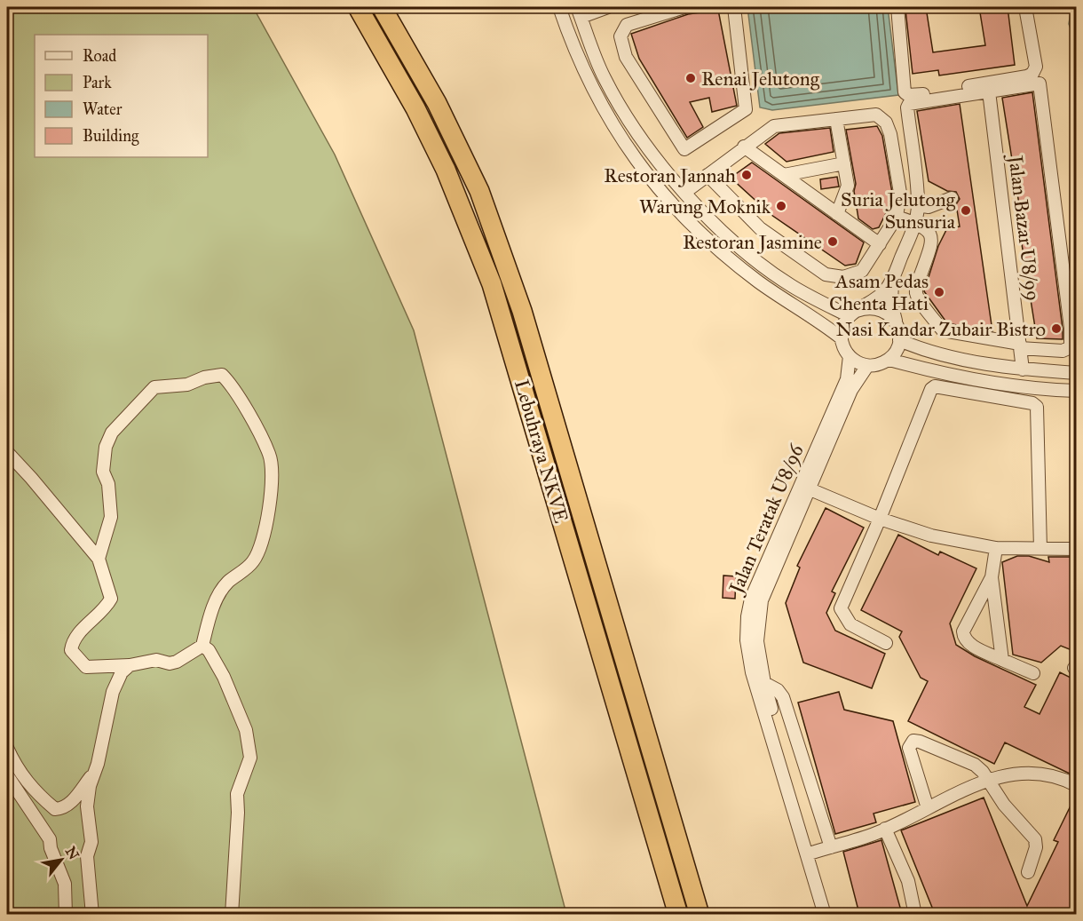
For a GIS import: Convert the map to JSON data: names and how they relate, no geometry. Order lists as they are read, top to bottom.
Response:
{
  "streets": {
    "highway": ["Lebuhraya NKVE"],
    "street": ["Jalan Bazar U8/99", "Jalan Teratak U8/96"]
  },
  "places": [
    "Renai Jelutong",
    "Restoran Jannah",
    "Warung Moknik",
    "Suria Jelutong Sunsuria",
    "Restoran Jasmine",
    "Asam Pedas Chenta Hati",
    "Nasi Kandar Zubair Bistro"
  ],
  "legend": [
    "Road",
    "Park",
    "Water",
    "Building"
  ],
  "north": "top right"
}
